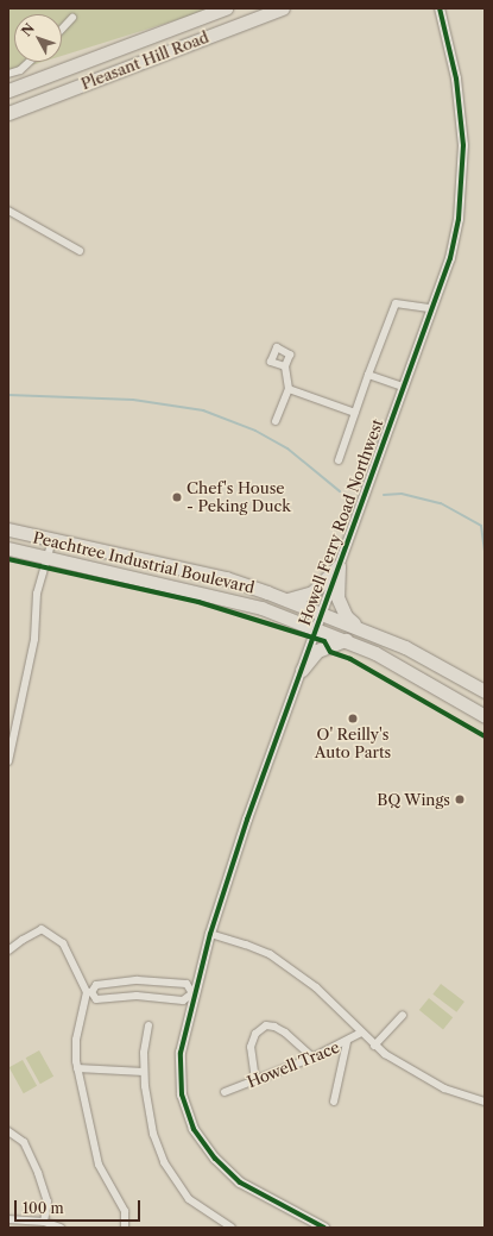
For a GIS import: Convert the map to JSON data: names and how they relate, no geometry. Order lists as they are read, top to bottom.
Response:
{
  "streets": {
    "highway": ["Pleasant Hill Road", "Peachtree Industrial Boulevard"],
    "street": ["Howell Ferry Road Northwest", "Howell Trace"]
  },
  "crossings": [
    ["Howell Ferry Road Northwest", "Peachtree Industrial Boulevard"]
  ],
  "places": ["Chef's House - Peking Duck", "O' Reilly's Auto Parts", "BQ Wings"],
  "scale_bar": "100 m",
  "north": "top left"
}
